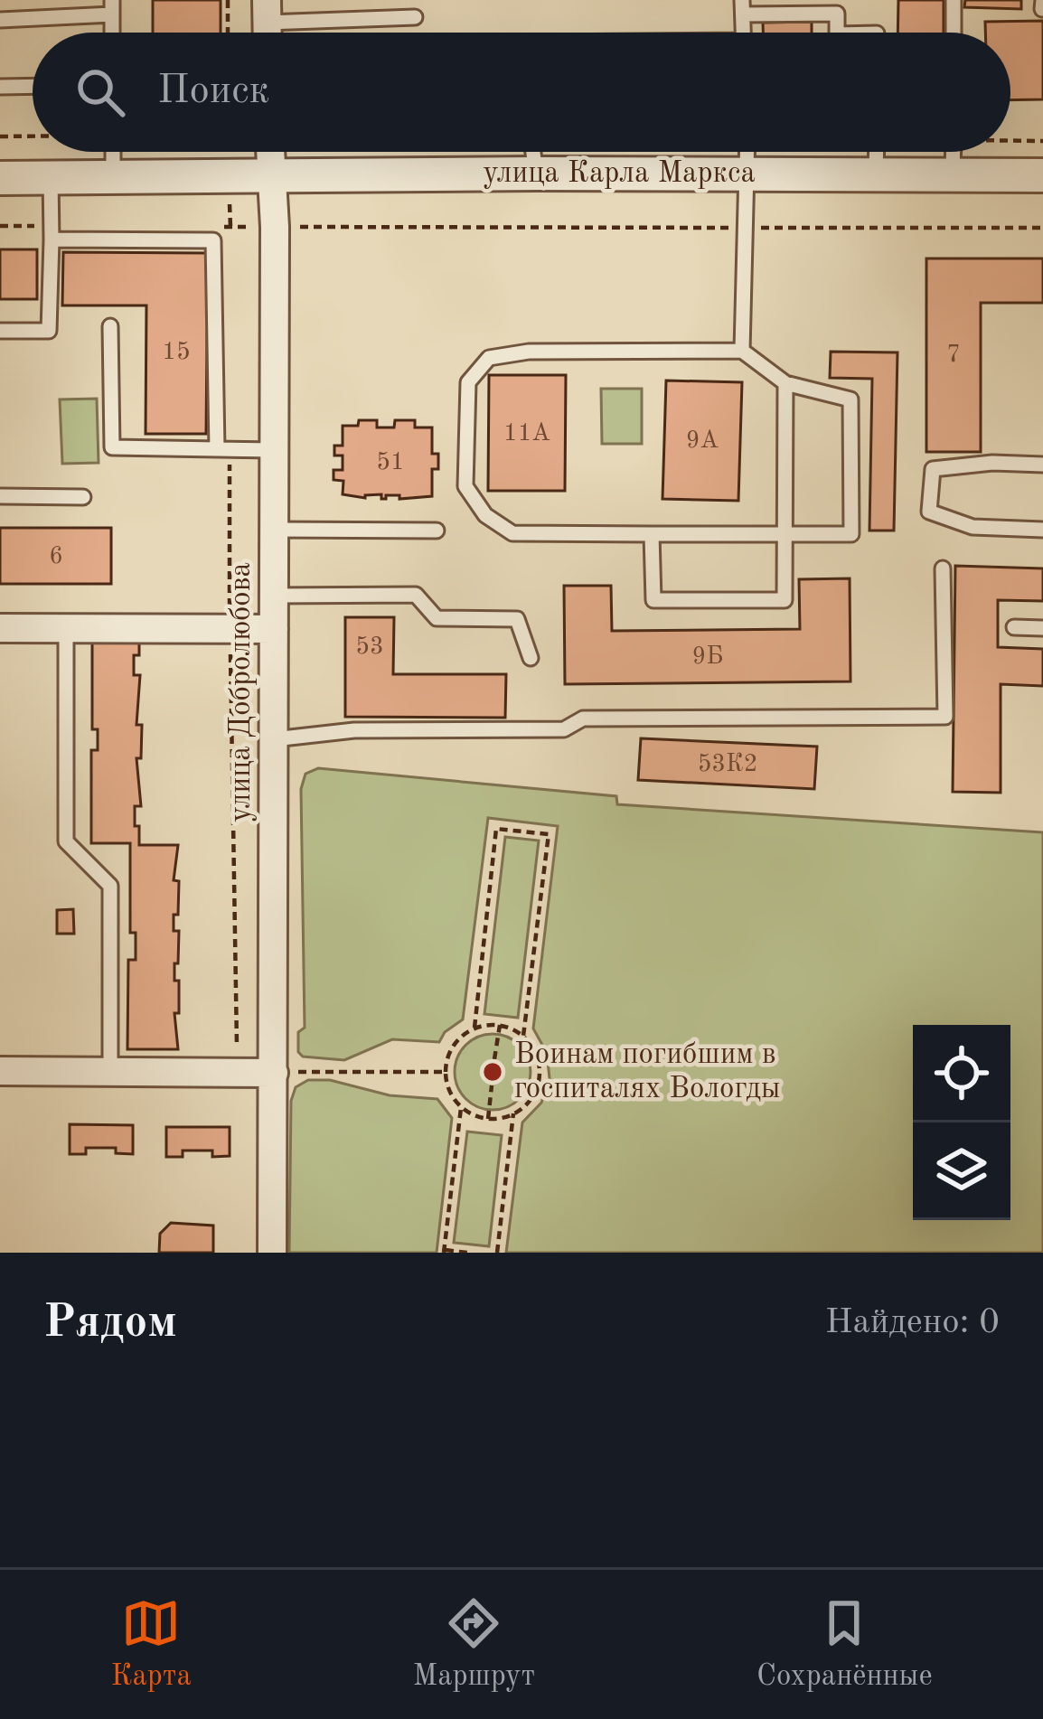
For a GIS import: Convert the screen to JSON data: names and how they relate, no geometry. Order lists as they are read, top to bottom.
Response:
{
  "streets": {
    "street": ["улица Карла Маркса", "улица Добролюбова"]
  },
  "crossings": [
    ["улица Карла Маркса", "улица Добролюбова"]
  ],
  "places": ["Воинам погибшим в госпиталях Вологды"],
  "house_numbers": [
    "15",
    "7",
    "11А",
    "9А",
    "51",
    "6",
    "53",
    "9Б",
    "53К2"
  ],
  "page": {
    "search": "Поиск",
    "heading": ["Рядом", "Найдено: 0"],
    "nav": ["Карта", "Маршрут", "Сохранённые"]
  }
}
